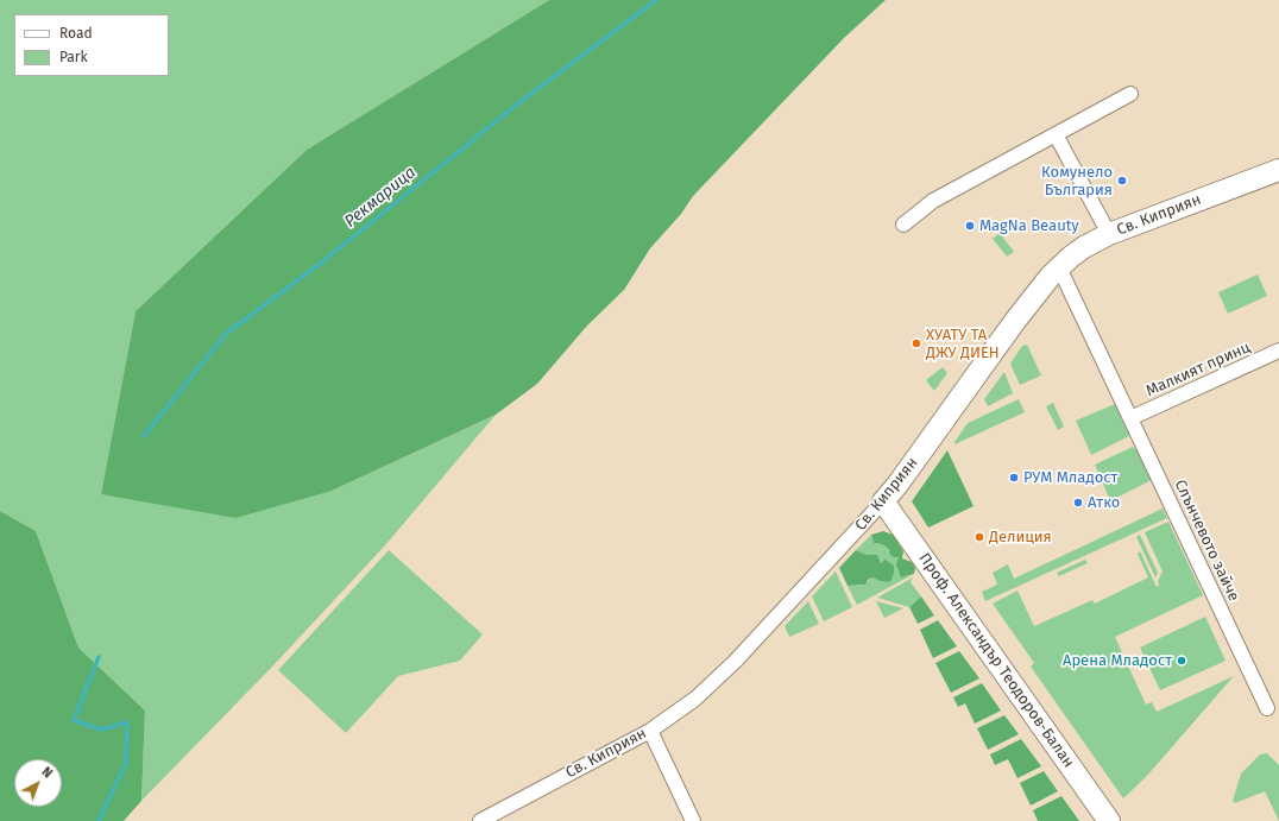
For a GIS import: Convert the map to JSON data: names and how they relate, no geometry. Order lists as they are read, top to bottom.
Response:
{
  "streets": {
    "street": [
      "Св. Киприян",
      "Малкият принц",
      "Слънчевото зайче",
      "Проф. Александър Теодоров-Балан"
    ]
  },
  "crossings": [
    ["Св. Киприян", "Слънчевото зайче"],
    ["Св. Киприян", "Проф. Александър Теодоров-Балан"],
    ["Малкият принц", "Слънчевото зайче"]
  ],
  "water": ["Рекмарица"],
  "places": [
    "Комунело България",
    "MagNa Beauty",
    "ХУАТУ ТА ДЖУ ДИЕН",
    "РУМ Младост",
    "Атко",
    "Делиция",
    "Арена Младост"
  ],
  "legend": ["Road", "Park"],
  "north": "top right"
}
